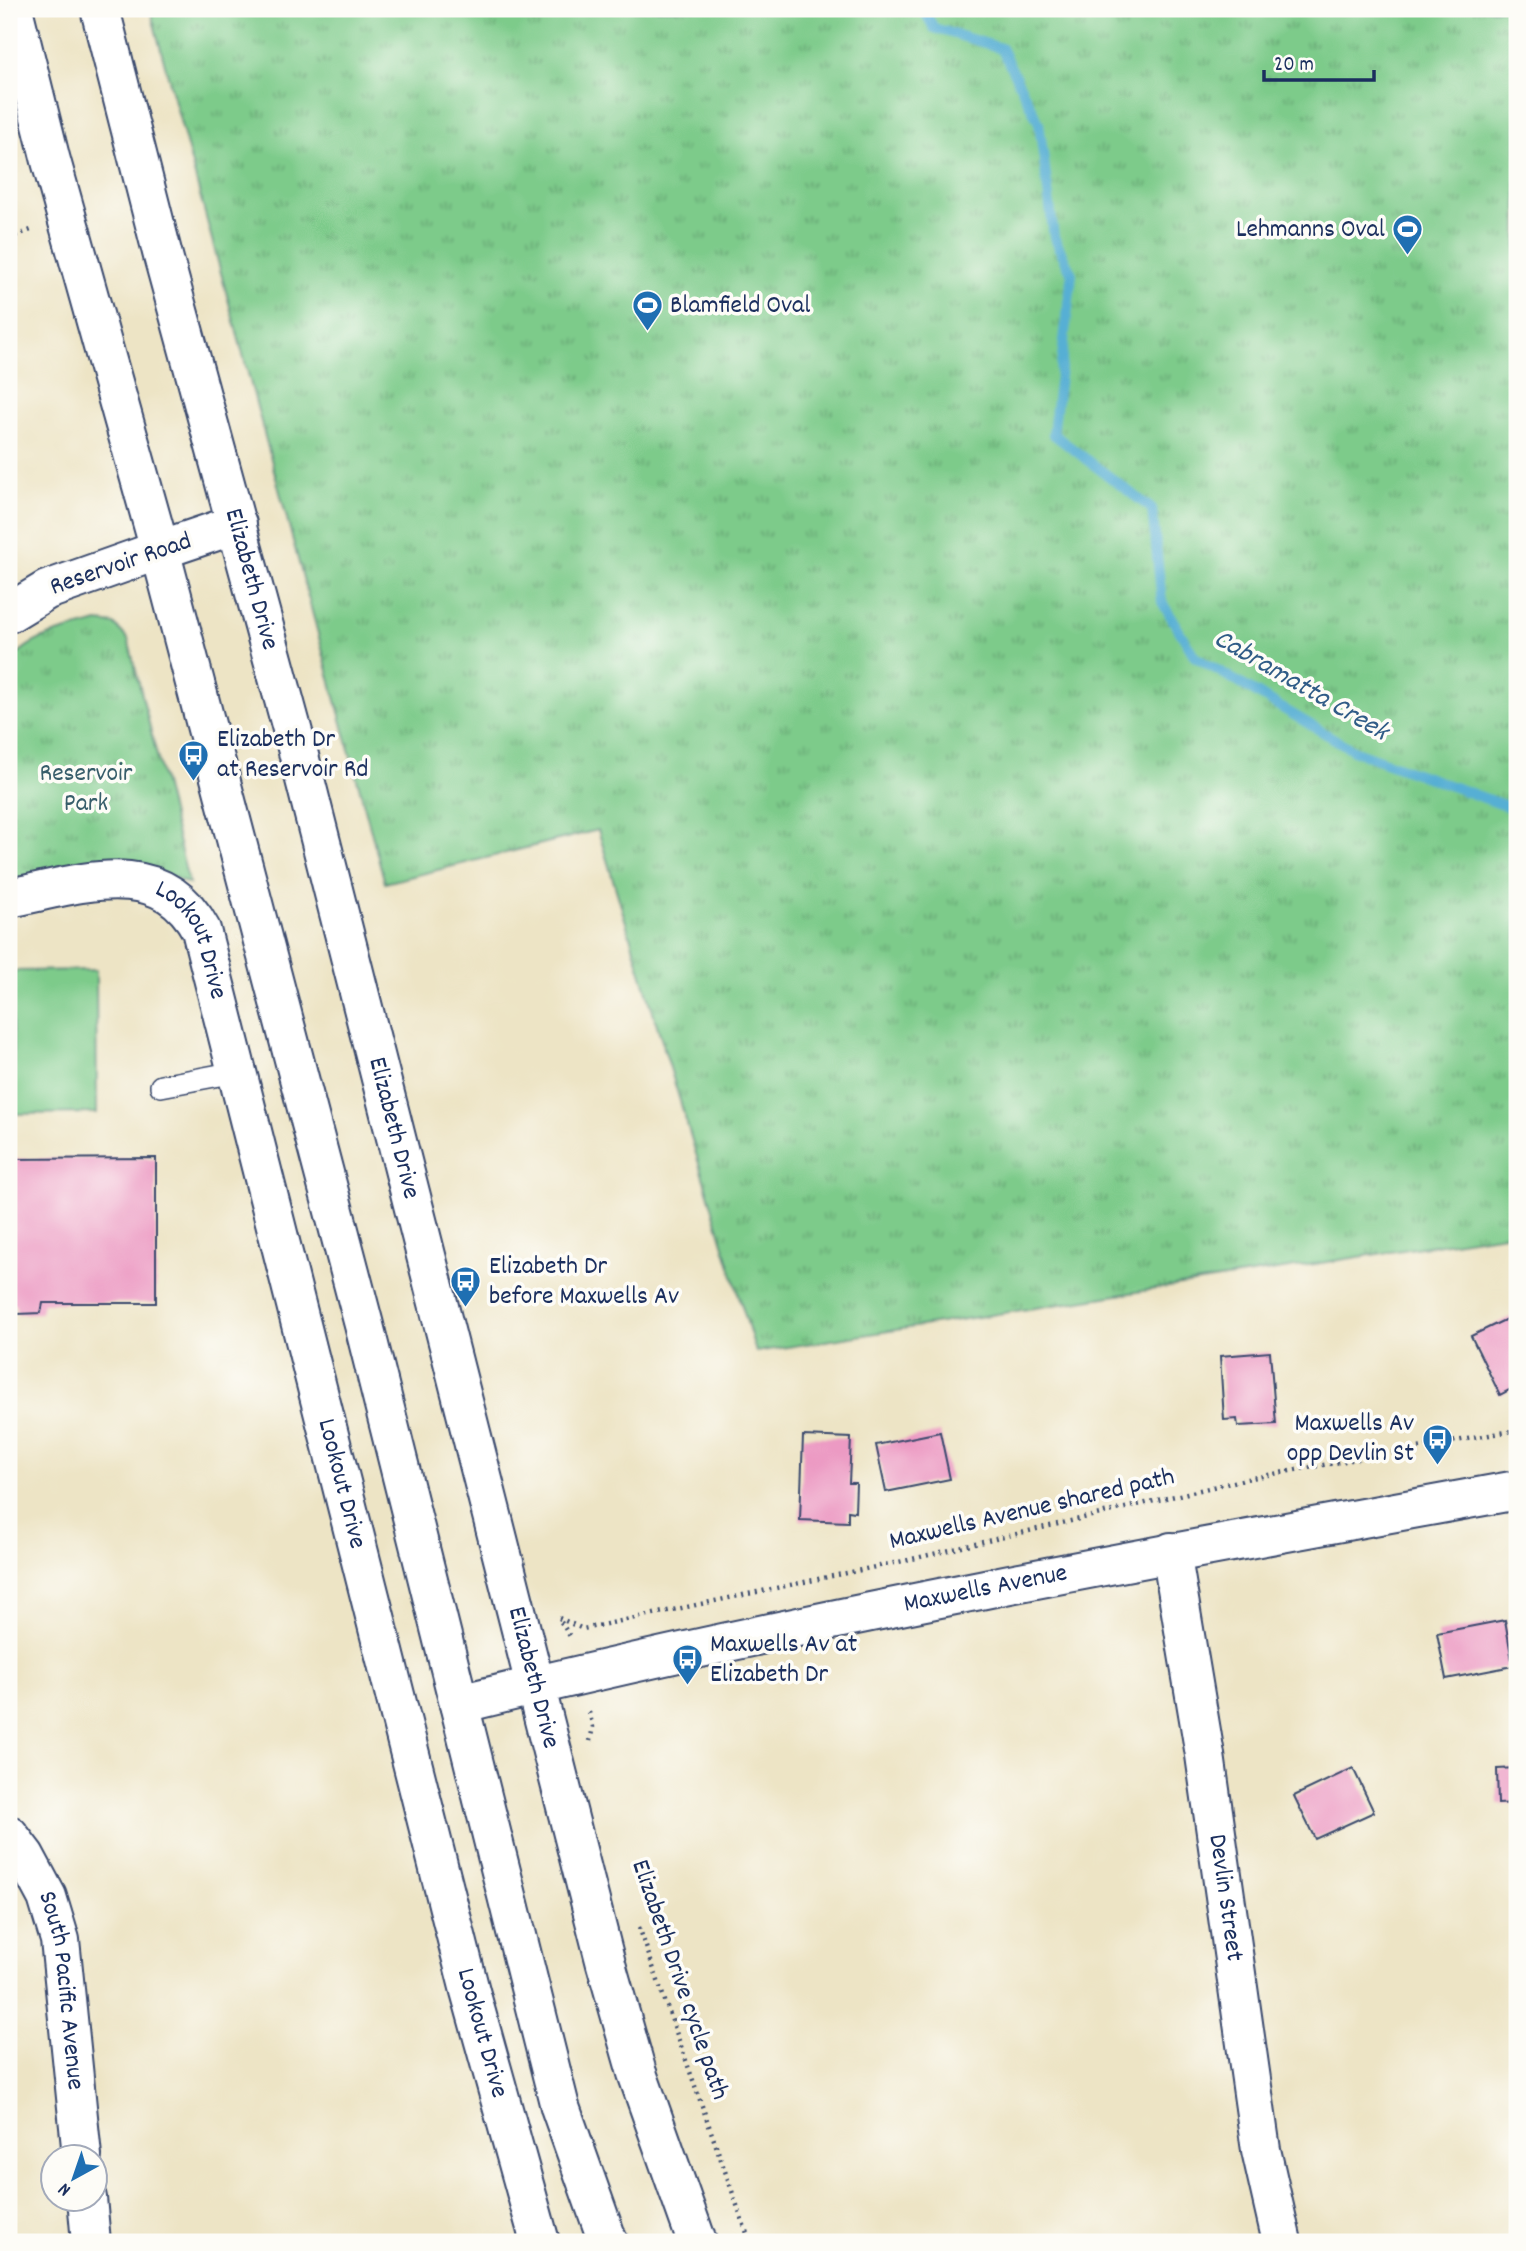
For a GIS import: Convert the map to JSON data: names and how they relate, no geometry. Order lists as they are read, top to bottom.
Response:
{
  "streets": {
    "main road": [
      "Reservoir Road",
      "Elizabeth Drive",
      "Lookout Drive",
      "Maxwells Avenue",
      "Devlin Street",
      "South Pacific Avenue"
    ],
    "path": ["Maxwells Avenue shared path", "Elizabeth Drive cycle path"]
  },
  "crossings": [
    ["Reservoir Road", "Elizabeth Drive"],
    ["Elizabeth Drive", "Maxwells Avenue"],
    ["Maxwells Avenue", "Devlin Street"]
  ],
  "water": ["Cabramatta Creek"],
  "parks": ["Reservoir Park"],
  "places": {
    "sports": ["Lehmanns Oval", "Blamfield Oval"],
    "bus stop": [
      "Elizabeth Dr at Reservoir Rd",
      "Elizabeth Dr before Maxwells Av",
      "Maxwells Av opp Devlin St",
      "Maxwells Av at Elizabeth Dr"
    ]
  },
  "scale_bar": "20 m",
  "north": "bottom left"
}
